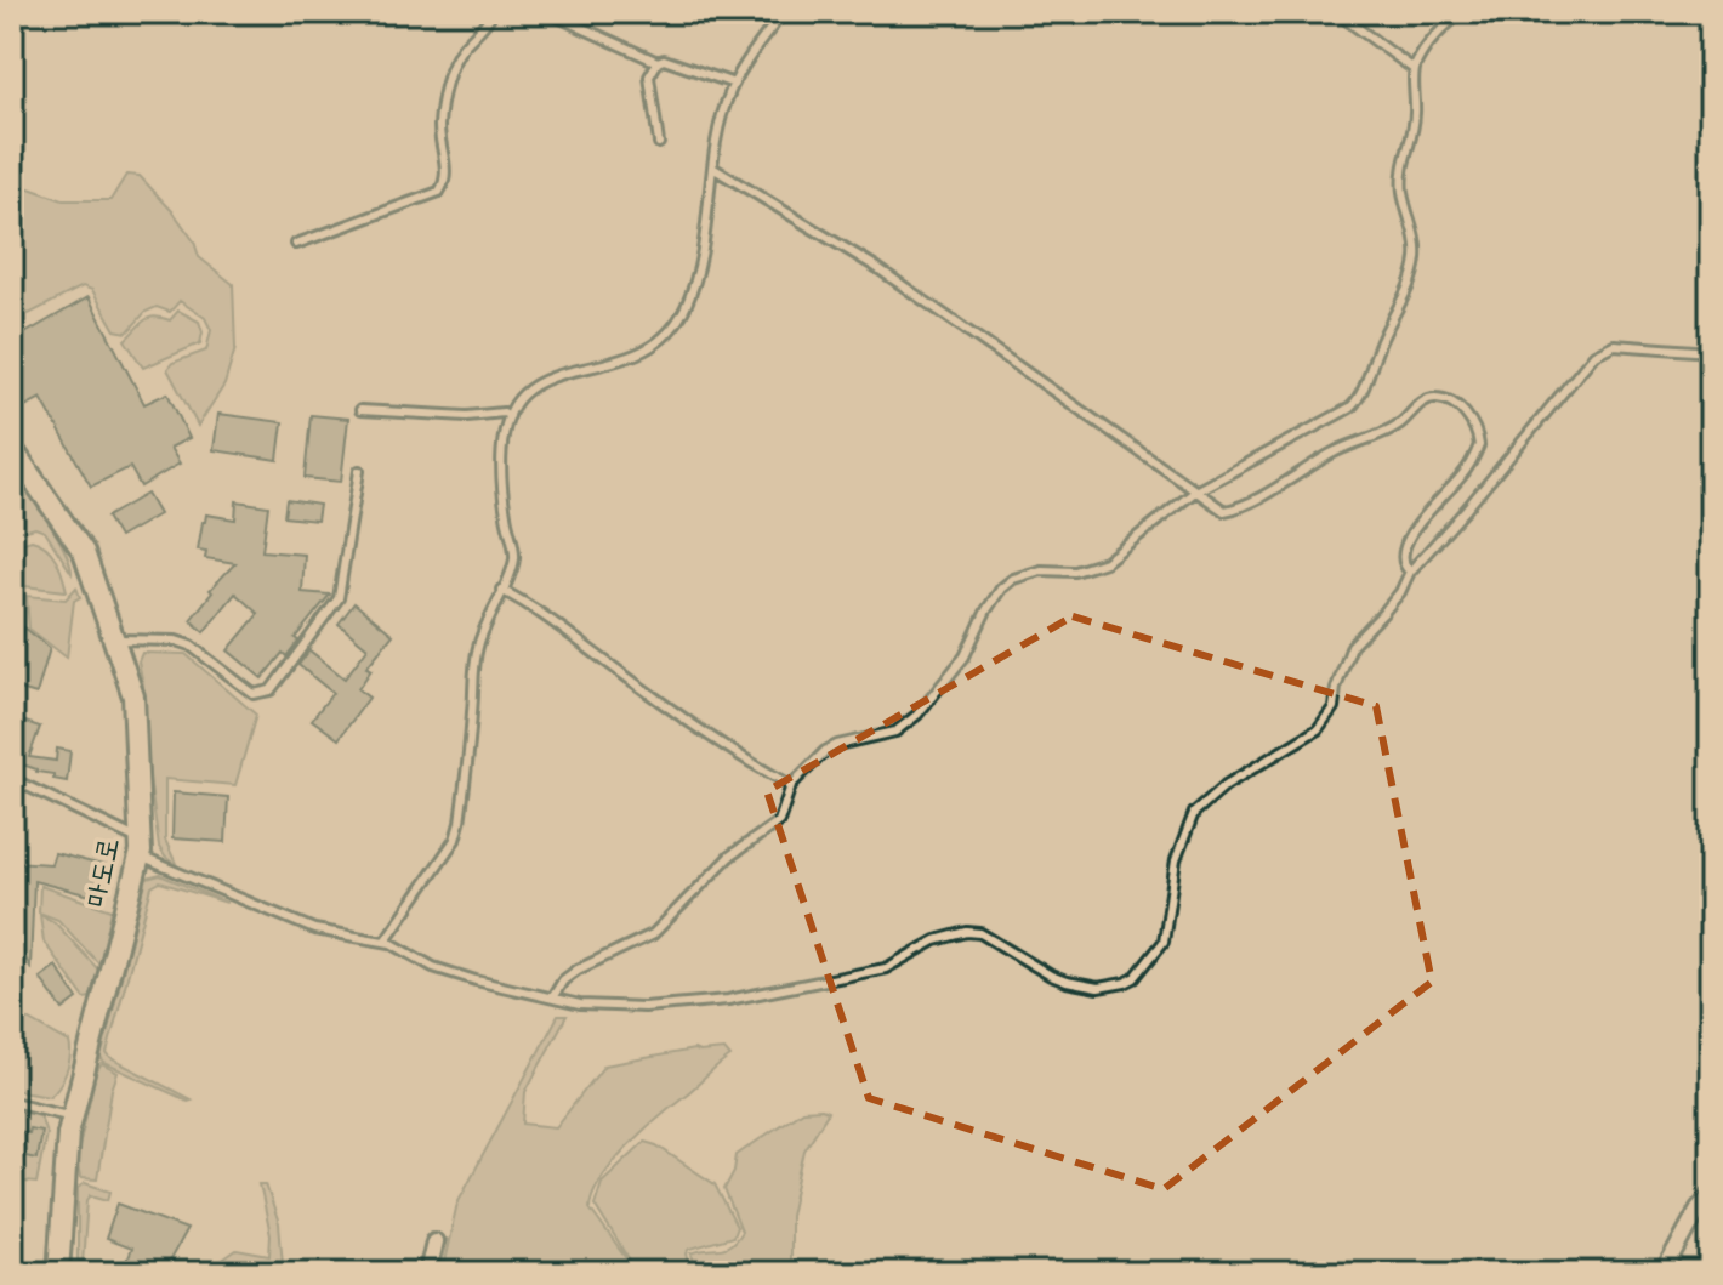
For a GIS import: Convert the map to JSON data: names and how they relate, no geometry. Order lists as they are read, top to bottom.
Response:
{
  "streets": {
    "main road": ["마도로"]
  }
}
